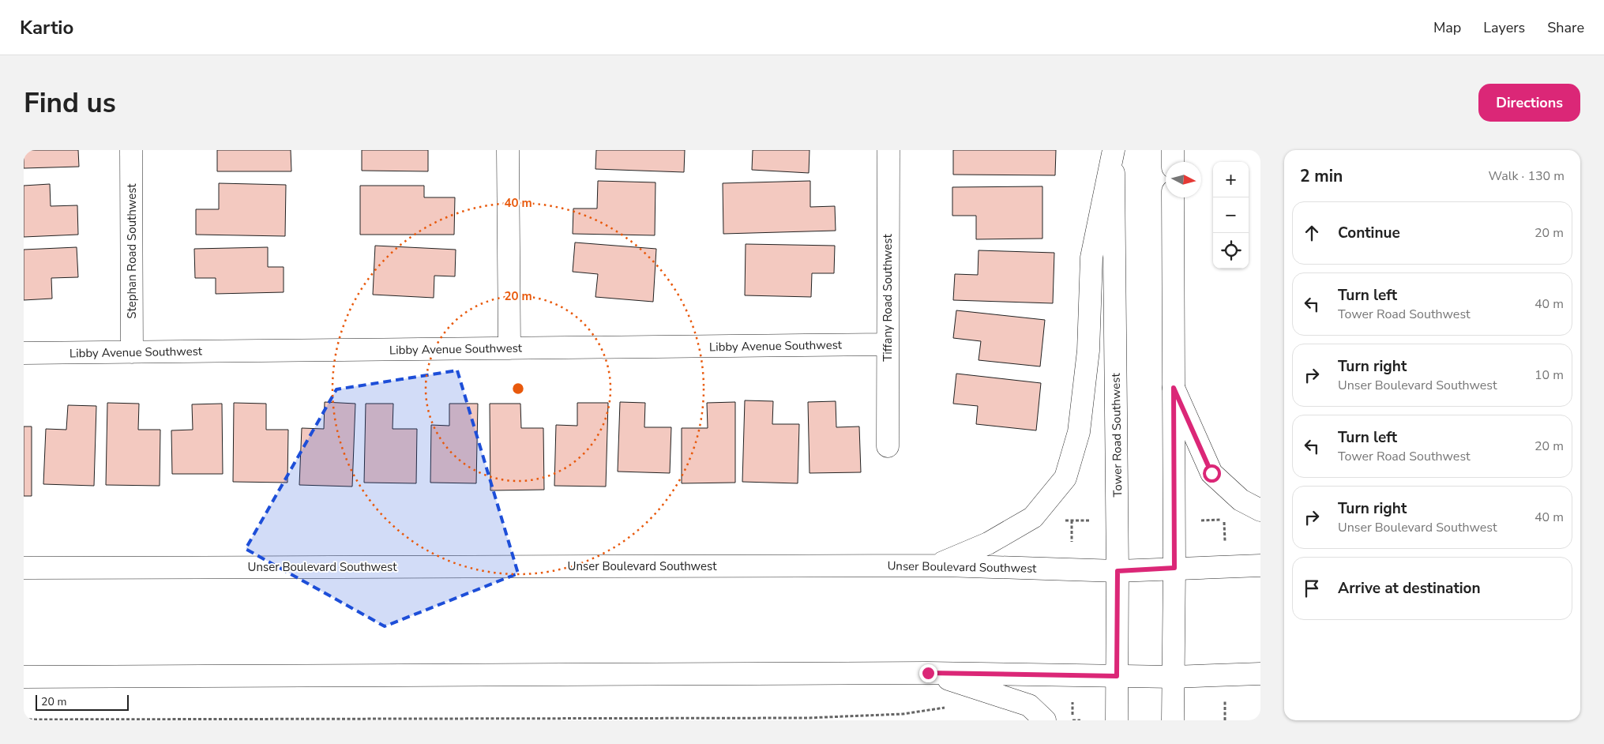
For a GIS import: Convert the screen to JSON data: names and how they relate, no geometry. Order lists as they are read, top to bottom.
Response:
{
  "streets": {
    "main road": [
      "Stephan Road Southwest",
      "Tiffany Road Southwest",
      "Libby Avenue Southwest",
      "Tower Road Southwest",
      "Unser Boulevard Southwest"
    ]
  },
  "crossings": [
    ["Stephan Road Southwest", "Libby Avenue Southwest"],
    ["Tiffany Road Southwest", "Libby Avenue Southwest"],
    ["Tower Road Southwest", "Unser Boulevard Southwest"]
  ],
  "scale_bar": "20 m",
  "north": "right",
  "page": {
    "header": "Kartio",
    "nav": ["Map", "Layers", "Share"],
    "buttons": "Directions",
    "title": "Find us",
    "heading": ["2 min", "Walk · 130 m"],
    "map_buttons": ["+", "−"],
    "list": [
      ["Continue", "20 m"],
      ["Turn left", "Tower Road Southwest", "40 m"],
      ["Turn right", "Unser Boulevard Southwest", "10 m"],
      ["Turn left", "Tower Road Southwest", "20 m"],
      ["Turn right", "Unser Boulevard Southwest", "40 m"],
      "Arrive at destination"
    ],
    "scale": "20 m"
  },
  "rings": ["40 m", "20 m"]
}
